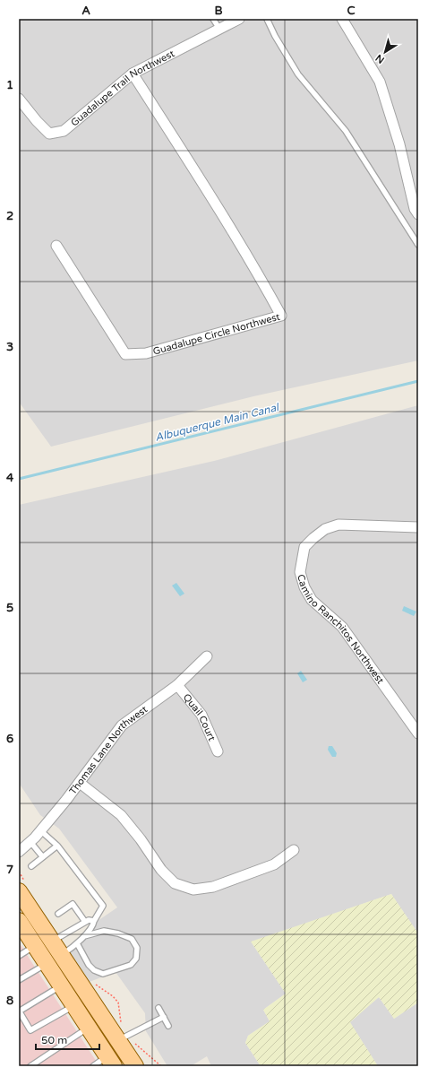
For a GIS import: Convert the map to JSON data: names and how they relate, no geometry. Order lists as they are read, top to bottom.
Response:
{
  "streets": {
    "street": [
      "Guadalupe Trail Northwest",
      "Guadalupe Circle Northwest",
      "Camino Ranchitos Northwest",
      "Quail Court",
      "Thomas Lane Northwest"
    ]
  },
  "crossings": [
    ["Guadalupe Trail Northwest", "Guadalupe Circle Northwest"],
    ["Quail Court", "Thomas Lane Northwest"]
  ],
  "water": ["Albuquerque Main Canal"],
  "scale_bar": "50 m",
  "north": "bottom left",
  "grid": {
    "columns": ["A", "B", "C"],
    "rows": [
      "1",
      "2",
      "3",
      "4",
      "5",
      "6",
      "7",
      "8"
    ]
  }
}
